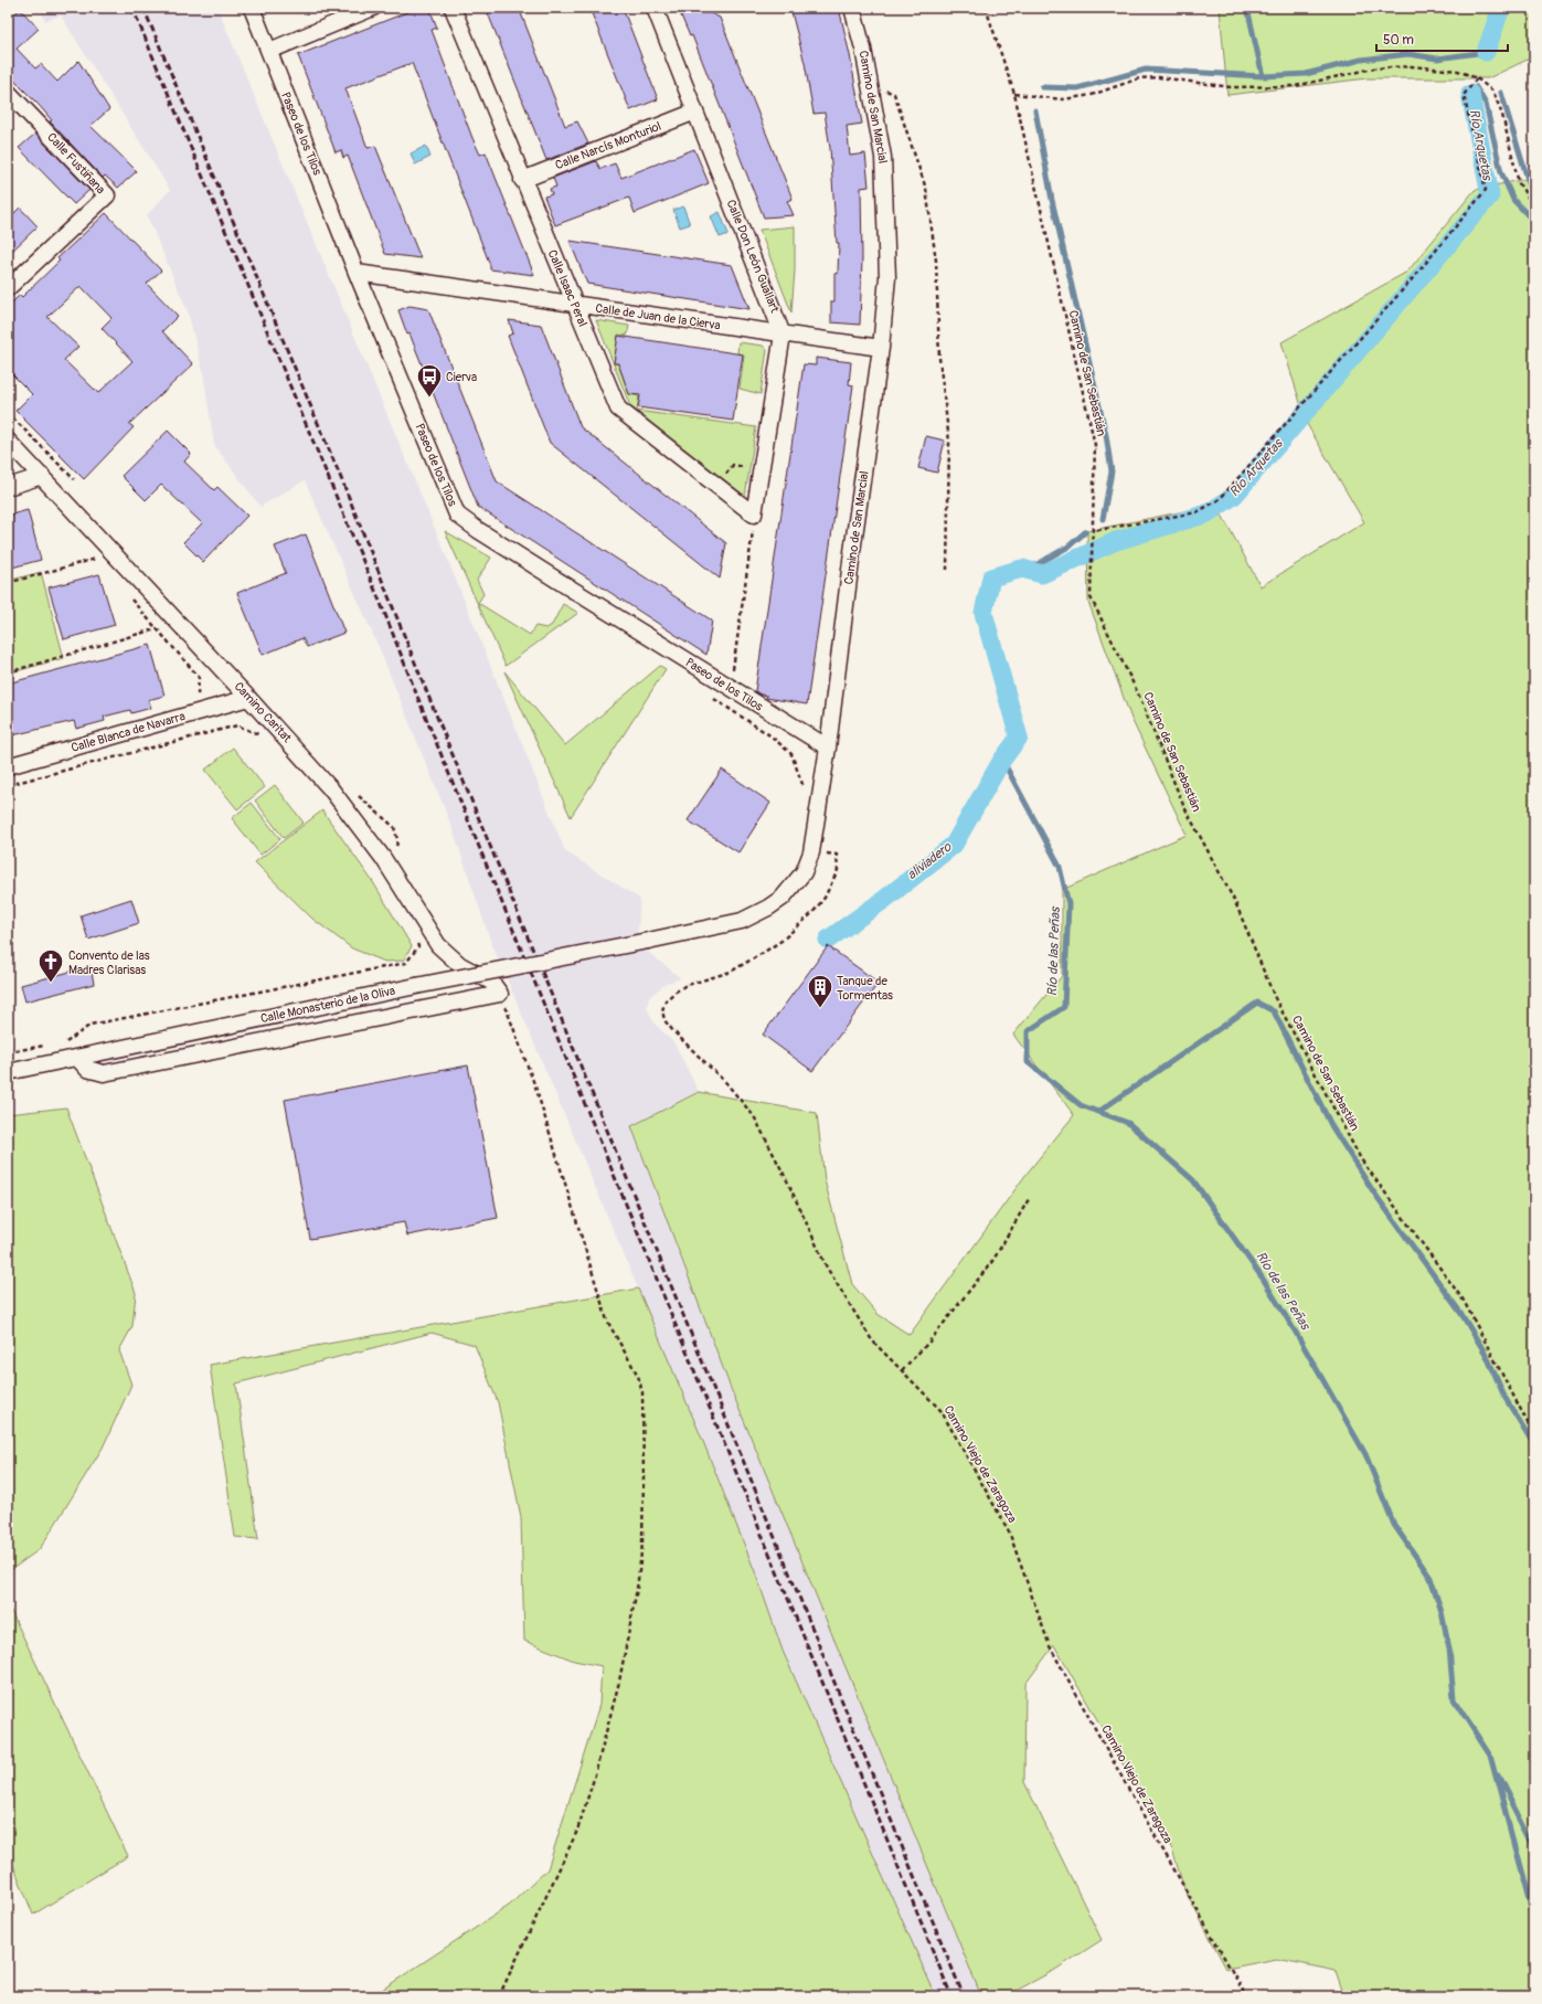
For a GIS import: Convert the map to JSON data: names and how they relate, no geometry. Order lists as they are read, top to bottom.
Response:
{
  "streets": {
    "street": [
      "Camino de San Marcial",
      "Paseo de los Tilos",
      "Calle Narcís Monturiol",
      "Calle Fustiñana",
      "Calle Don León Guallart",
      "Calle Isaac Peral",
      "Calle de Juan de la Cierva",
      "Camino Caritat",
      "Calle Blanca de Navarra",
      "Calle Monasterio de la Oliva"
    ],
    "path": ["Camino de San Sebastián", "Camino Viejo de Zaragoza"]
  },
  "crossings": [
    ["Camino de San Marcial", "Paseo de los Tilos"],
    ["Camino de San Marcial", "Calle de Juan de la Cierva"],
    ["Camino de San Marcial", "Calle Monasterio de la Oliva"],
    ["Camino de San Marcial", "Camino Viejo de Zaragoza"],
    ["Paseo de los Tilos", "Calle de Juan de la Cierva"],
    ["Calle Narcís Monturiol", "Calle Don León Guallart"],
    ["Calle Narcís Monturiol", "Calle Isaac Peral"],
    ["Calle Don León Guallart", "Calle de Juan de la Cierva"],
    ["Calle Isaac Peral", "Calle de Juan de la Cierva"],
    ["Camino Caritat", "Calle Blanca de Navarra"]
  ],
  "water": ["Río Arquetas", "aliviadero", "Río de las Peñas"],
  "places": {
    "bus stop": ["Cierva"],
    "church": ["Convento de las Madres Clarisas"],
    "building": ["Tanque de Tormentas"]
  },
  "scale_bar": "50 m"
}
